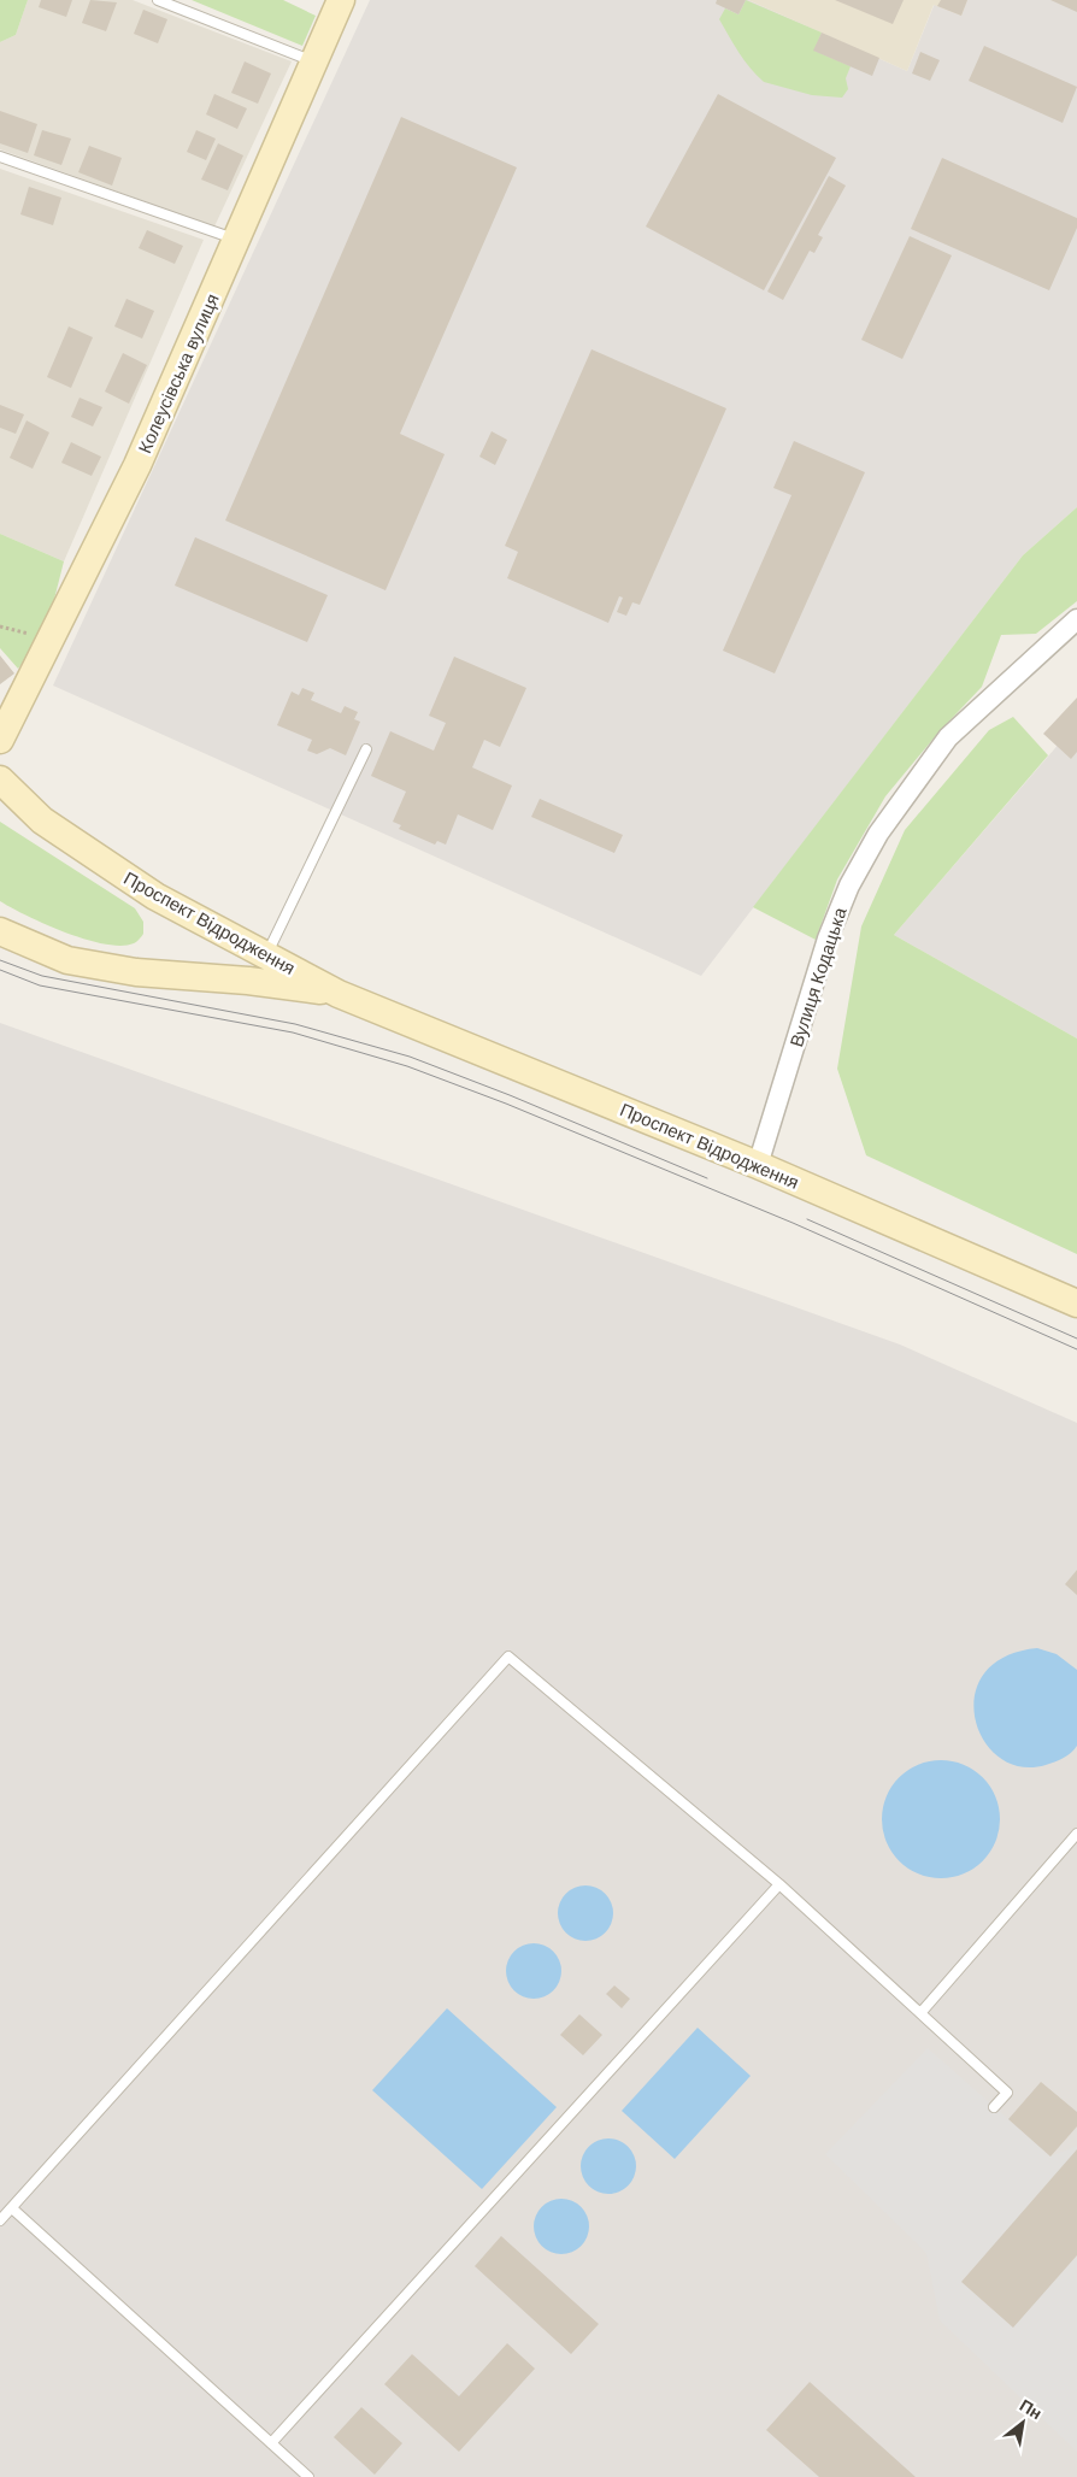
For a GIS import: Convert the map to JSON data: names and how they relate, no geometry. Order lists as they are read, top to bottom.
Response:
{
  "streets": {
    "street": ["Колеусівська вулиця", "Проспект Відродження", "Вулиця Кодацька"]
  },
  "crossings": [
    ["Проспект Відродження", "Вулиця Кодацька"]
  ],
  "north": "top right"
}
